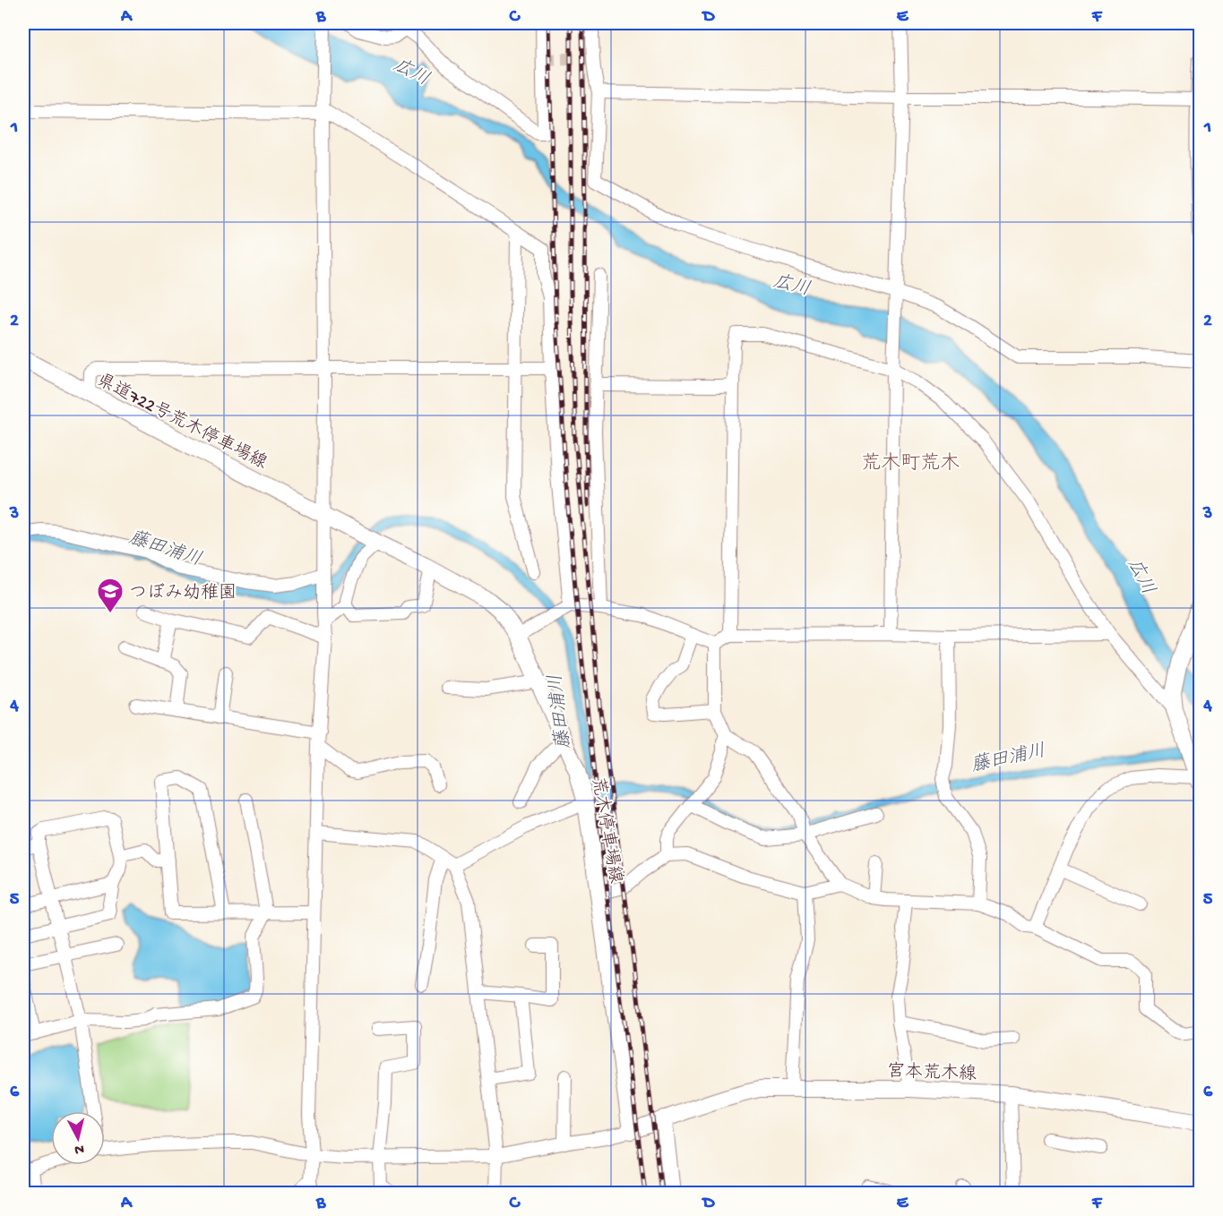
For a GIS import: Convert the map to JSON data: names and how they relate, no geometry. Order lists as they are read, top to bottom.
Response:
{
  "streets": {
    "main road": ["県道722号荒木停車場線", "荒木停車場線", "宮本荒木線"]
  },
  "crossings": [
    ["県道722号荒木停車場線", "荒木停車場線"]
  ],
  "districts": ["荒木町荒木"],
  "water": ["広川", "藤田浦川"],
  "places": {
    "school or university": ["つぼみ幼稚園"]
  },
  "north": "bottom",
  "grid": {
    "columns": [
      "A",
      "B",
      "C",
      "D",
      "E",
      "F"
    ],
    "rows": [
      "1",
      "2",
      "3",
      "4",
      "5",
      "6"
    ]
  }
}
